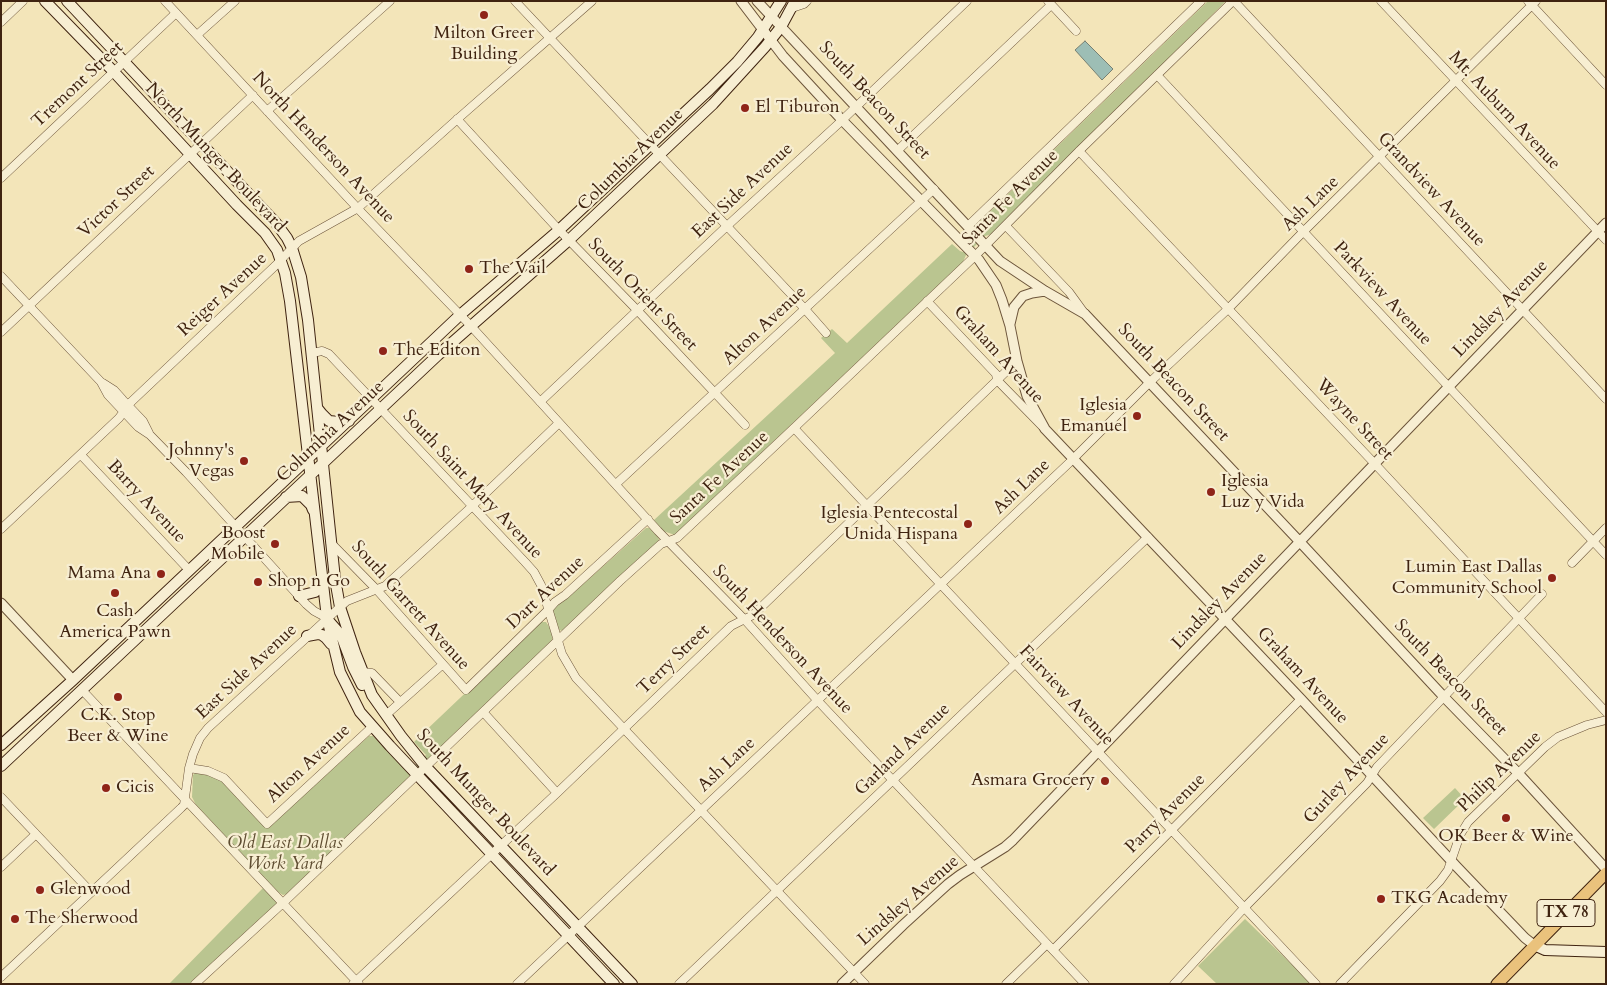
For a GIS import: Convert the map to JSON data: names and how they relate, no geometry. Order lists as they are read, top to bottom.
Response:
{
  "streets": {
    "main road": [
      "North Munger Boulevard",
      "Columbia Avenue",
      "South Munger Boulevard",
      "TX 78"
    ],
    "street": [
      "Tremont Street",
      "South Beacon Street",
      "Mt. Auburn Avenue",
      "North Henderson Avenue",
      "Grandview Avenue",
      "East Side Avenue",
      "Santa Fe Avenue",
      "Victor Street",
      "Ash Lane",
      "Parkview Avenue",
      "Reiger Avenue",
      "South Orient Street",
      "Lindsley Avenue",
      "Alton Avenue",
      "Graham Avenue",
      "Wayne Street",
      "South Saint Mary Avenue",
      "Barry Avenue",
      "Dart Avenue",
      "South Garrett Avenue",
      "South Henderson Avenue",
      "Terry Street",
      "Fairview Avenue",
      "Garland Avenue",
      "Philip Avenue",
      "Gurley Avenue",
      "Parry Avenue"
    ]
  },
  "crossings": [
    ["Tremont Street", "North Henderson Avenue"],
    ["Tremont Street", "North Munger Boulevard"],
    ["South Beacon Street", "Columbia Avenue"],
    ["South Beacon Street", "East Side Avenue"],
    ["South Beacon Street", "Santa Fe Avenue"],
    ["South Beacon Street", "Ash Lane"],
    ["South Beacon Street", "Lindsley Avenue"],
    ["South Beacon Street", "Alton Avenue"],
    ["South Beacon Street", "Graham Avenue"],
    ["South Beacon Street", "Philip Avenue"],
    ["South Beacon Street", "Gurley Avenue"],
    ["Mt. Auburn Avenue", "Ash Lane"],
    ["Mt. Auburn Avenue", "Lindsley Avenue"],
    ["North Henderson Avenue", "Columbia Avenue"],
    ["North Henderson Avenue", "Victor Street"],
    ["North Henderson Avenue", "Reiger Avenue"],
    ["North Henderson Avenue", "South Henderson Avenue"],
    ["North Munger Boulevard", "Columbia Avenue"],
    ["North Munger Boulevard", "Victor Street"],
    ["North Munger Boulevard", "Reiger Avenue"],
    ["North Munger Boulevard", "South Saint Mary Avenue"],
    ["North Munger Boulevard", "South Munger Boulevard"],
    ["Columbia Avenue", "South Orient Street"],
    ["Columbia Avenue", "South Saint Mary Avenue"],
    ["Columbia Avenue", "Barry Avenue"],
    ["Columbia Avenue", "South Henderson Avenue"],
    ["Columbia Avenue", "South Munger Boulevard"],
    ["Grandview Avenue", "Santa Fe Avenue"],
    ["Grandview Avenue", "Ash Lane"],
    ["Grandview Avenue", "Lindsley Avenue"],
    ["East Side Avenue", "South Orient Street"],
    ["East Side Avenue", "Alton Avenue"],
    ["East Side Avenue", "South Saint Mary Avenue"],
    ["East Side Avenue", "South Garrett Avenue"],
    ["East Side Avenue", "South Henderson Avenue"],
    ["East Side Avenue", "South Munger Boulevard"],
    ["Santa Fe Avenue", "Parkview Avenue"],
    ["Santa Fe Avenue", "Graham Avenue"],
    ["Santa Fe Avenue", "Wayne Street"],
    ["Santa Fe Avenue", "South Saint Mary Avenue"],
    ["Santa Fe Avenue", "South Henderson Avenue"],
    ["Santa Fe Avenue", "Fairview Avenue"],
    ["Santa Fe Avenue", "South Munger Boulevard"],
    ["Ash Lane", "Parkview Avenue"],
    ["Ash Lane", "Graham Avenue"],
    ["Ash Lane", "Wayne Street"],
    ["Ash Lane", "South Saint Mary Avenue"],
    ["Ash Lane", "South Henderson Avenue"],
    ["Ash Lane", "Fairview Avenue"],
    ["Ash Lane", "South Munger Boulevard"],
    ["Parkview Avenue", "Lindsley Avenue"],
    ["Reiger Avenue", "South Orient Street"],
    ["Reiger Avenue", "Barry Avenue"],
    ["South Orient Street", "Alton Avenue"],
    ["Lindsley Avenue", "Graham Avenue"],
    ["Lindsley Avenue", "Wayne Street"],
    ["Lindsley Avenue", "South Saint Mary Avenue"],
    ["Lindsley Avenue", "South Henderson Avenue"],
    ["Lindsley Avenue", "Fairview Avenue"],
    ["Alton Avenue", "South Henderson Avenue"],
    ["Alton Avenue", "South Munger Boulevard"],
    ["Graham Avenue", "Terry Street"],
    ["Graham Avenue", "Garland Avenue"],
    ["Graham Avenue", "Philip Avenue"],
    ["Graham Avenue", "Gurley Avenue"],
    ["Graham Avenue", "Parry Avenue"],
    ["Graham Avenue", "TX 78"],
    ["Wayne Street", "Gurley Avenue"],
    ["South Saint Mary Avenue", "Dart Avenue"],
    ["South Saint Mary Avenue", "Terry Street"],
    ["South Saint Mary Avenue", "Garland Avenue"],
    ["Dart Avenue", "South Garrett Avenue"],
    ["Dart Avenue", "South Henderson Avenue"],
    ["South Garrett Avenue", "South Munger Boulevard"],
    ["South Henderson Avenue", "Terry Street"],
    ["South Henderson Avenue", "Garland Avenue"],
    ["South Henderson Avenue", "Parry Avenue"],
    ["Terry Street", "Fairview Avenue"],
    ["Terry Street", "South Munger Boulevard"],
    ["Fairview Avenue", "Garland Avenue"],
    ["Fairview Avenue", "Gurley Avenue"],
    ["Fairview Avenue", "Parry Avenue"]
  ],
  "parks": ["Old East Dallas Work Yard"],
  "places": [
    "Milton Greer Building",
    "El Tiburon",
    "The Vail",
    "The Editon",
    "Iglesia Emanuel",
    "Johnny's Vegas",
    "Iglesia Luz y Vida",
    "Iglesia Pentecostal Unida Hispana",
    "Boost Mobile",
    "Mama Ana",
    "Lumin East Dallas Community School",
    "Shop n Go",
    "Cash America Pawn",
    "C.K. Stop Beer & Wine",
    "Asmara Grocery",
    "Cicis",
    "OK Beer & Wine",
    "Glenwood",
    "TKG Academy",
    "The Sherwood"
  ]
}
